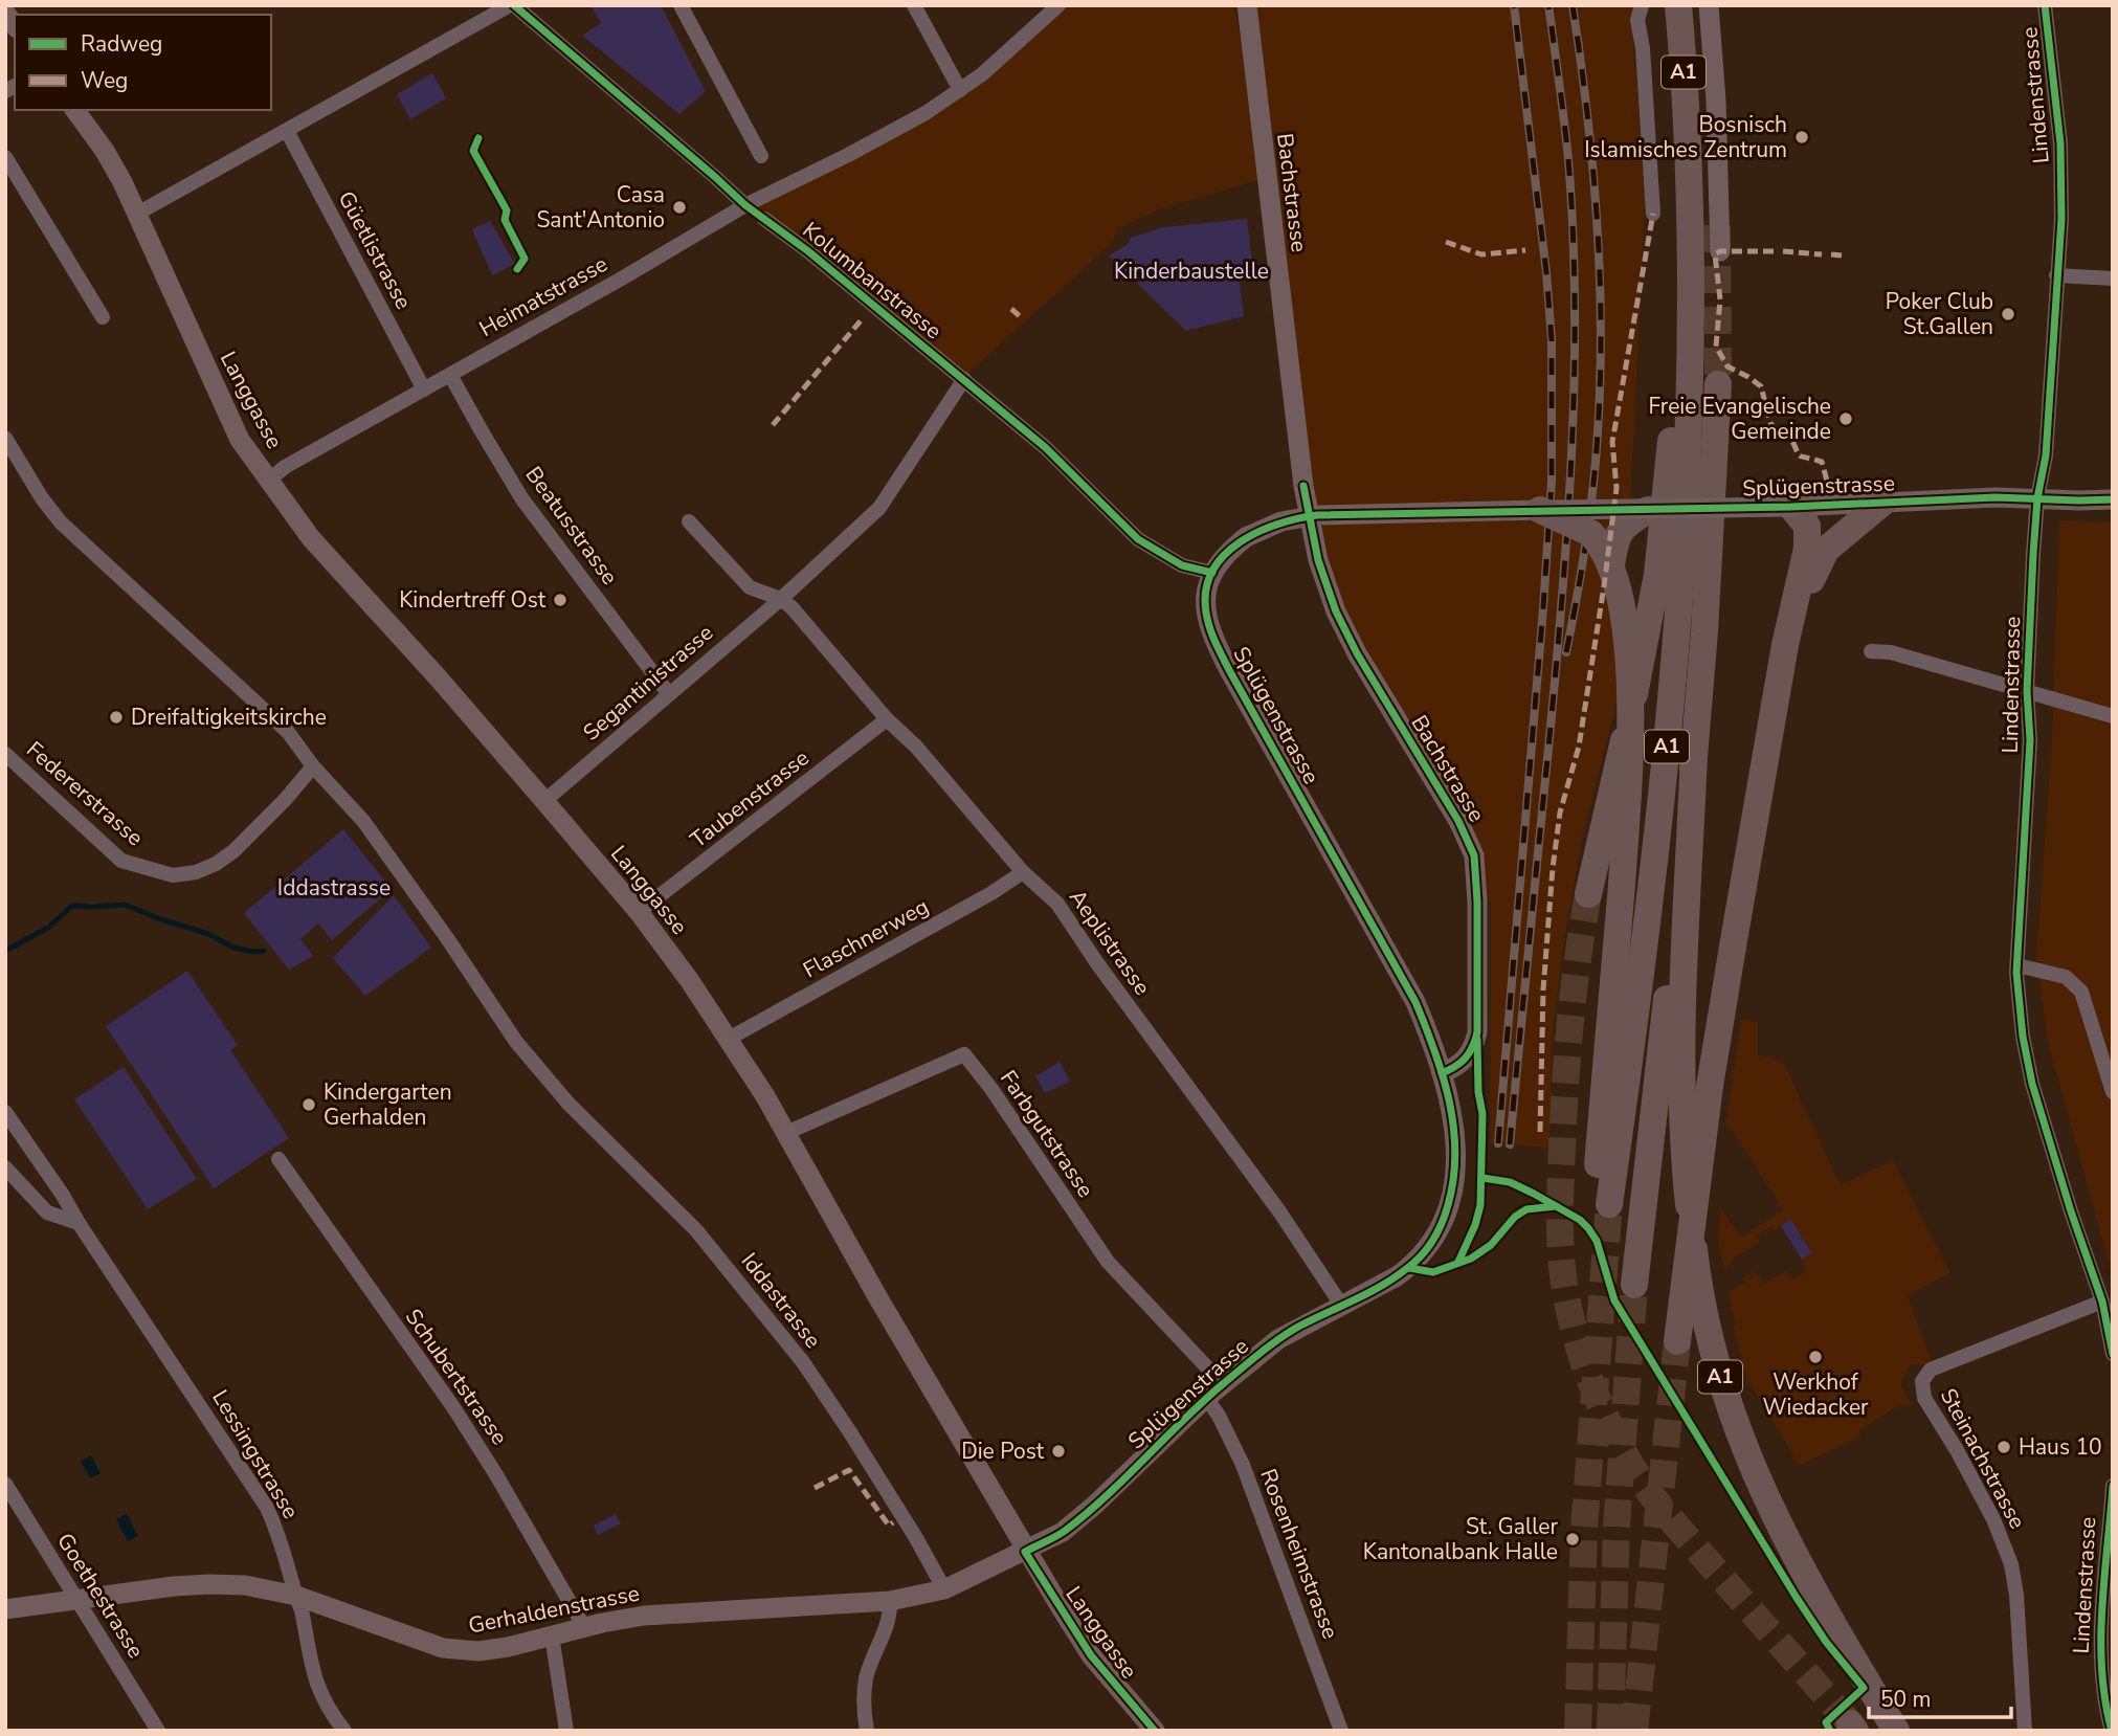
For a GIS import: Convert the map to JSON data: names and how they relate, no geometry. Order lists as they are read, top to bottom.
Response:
{
  "streets": {
    "highway": ["A1"],
    "main road": [
      "Bachstrasse",
      "Langgasse",
      "Splügenstrasse",
      "Gerhaldenstrasse"
    ],
    "street": [
      "Lindenstrasse",
      "Güetlistrasse",
      "Kolumbanstrasse",
      "Heimatstrasse",
      "Beatusstrasse",
      "Segantinistrasse",
      "Federerstrasse",
      "Taubenstrasse",
      "Flaschnerweg",
      "Aeplistrasse",
      "Farbgutstrasse",
      "Iddastrasse",
      "Schubertstrasse",
      "Lessingstrasse",
      "Steinachstrasse",
      "Rosenheimstrasse",
      "Goethestrasse"
    ]
  },
  "crossings": [
    ["A1", "Splügenstrasse"],
    ["Lindenstrasse", "Splügenstrasse"],
    ["Lindenstrasse", "Steinachstrasse"],
    ["Bachstrasse", "Splügenstrasse"],
    ["Güetlistrasse", "Heimatstrasse"],
    ["Kolumbanstrasse", "Splügenstrasse"],
    ["Kolumbanstrasse", "Segantinistrasse"],
    ["Heimatstrasse", "Langgasse"],
    ["Heimatstrasse", "Beatusstrasse"],
    ["Langgasse", "Splügenstrasse"],
    ["Langgasse", "Segantinistrasse"],
    ["Langgasse", "Taubenstrasse"],
    ["Langgasse", "Flaschnerweg"],
    ["Langgasse", "Farbgutstrasse"],
    ["Langgasse", "Gerhaldenstrasse"],
    ["Splügenstrasse", "Aeplistrasse"],
    ["Splügenstrasse", "Farbgutstrasse"],
    ["Splügenstrasse", "Rosenheimstrasse"],
    ["Splügenstrasse", "Gerhaldenstrasse"],
    ["Beatusstrasse", "Segantinistrasse"],
    ["Segantinistrasse", "Aeplistrasse"],
    ["Federerstrasse", "Iddastrasse"],
    ["Taubenstrasse", "Aeplistrasse"],
    ["Flaschnerweg", "Aeplistrasse"],
    ["Iddastrasse", "Gerhaldenstrasse"],
    ["Schubertstrasse", "Gerhaldenstrasse"],
    ["Lessingstrasse", "Gerhaldenstrasse"],
    ["Goethestrasse", "Gerhaldenstrasse"]
  ],
  "parks": ["Kinderbaustelle", "Iddastrasse"],
  "places": [
    "Bosnisch Islamisches Zentrum",
    "Casa Sant'Antonio",
    "Poker Club St.Gallen",
    "Freie Evangelische Gemeinde",
    "Kindertreff Ost",
    "Dreifaltigkeitskirche",
    "Kindergarten Gerhalden",
    "Werkhof Wiedacker",
    "Haus 10",
    "Die Post",
    "St. Galler Kantonalbank Halle"
  ],
  "legend": ["Radweg", "Weg"],
  "scale_bar": "50 m"
}
